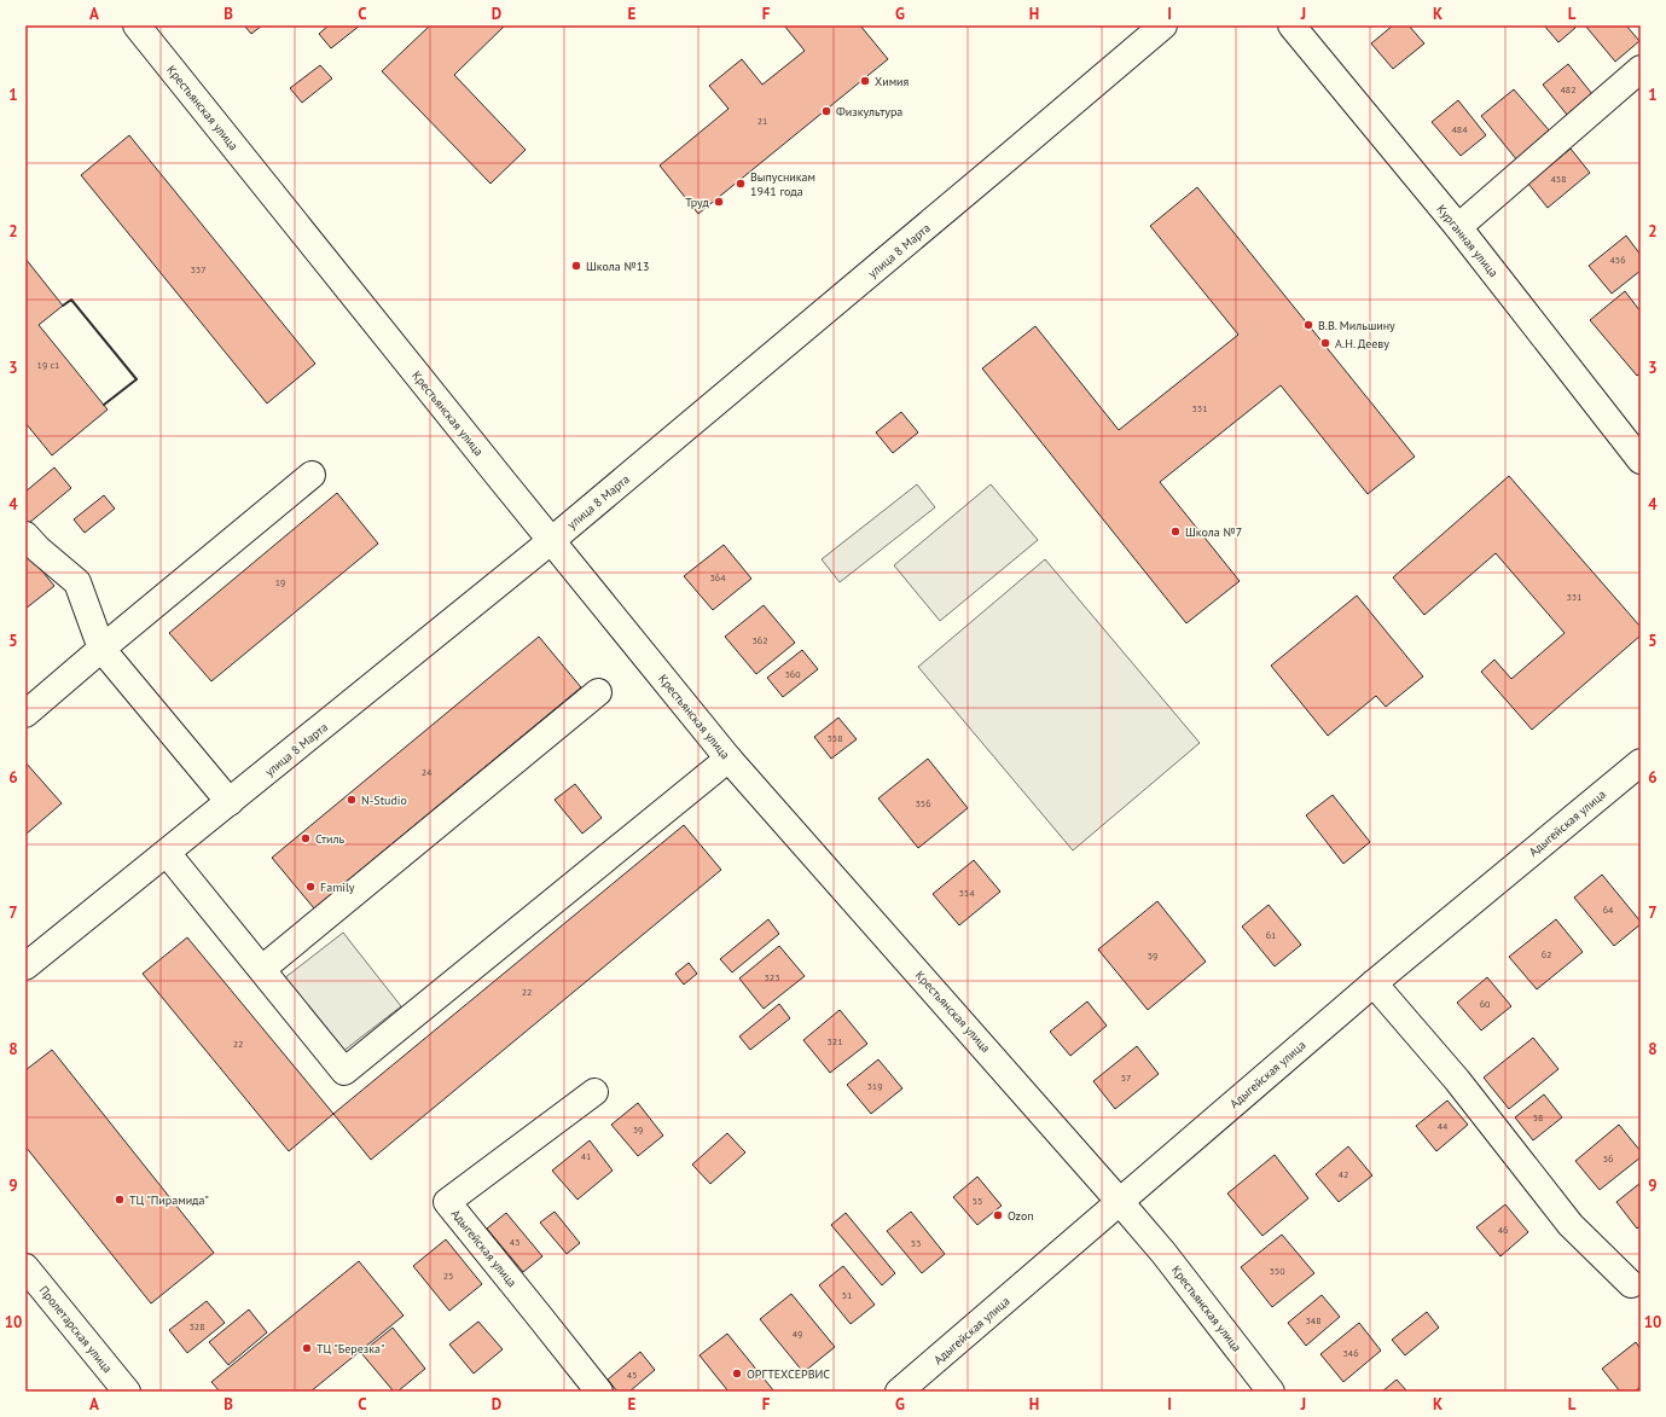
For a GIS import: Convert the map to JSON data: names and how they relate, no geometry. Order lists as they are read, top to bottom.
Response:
{
  "streets": {
    "street": [
      "Крестьянская улица",
      "Курганная улица",
      "улица 8 Марта",
      "Адыгейская улица",
      "Пролетарская улица"
    ]
  },
  "crossings": [
    ["Крестьянская улица", "улица 8 Марта"],
    ["Крестьянская улица", "Адыгейская улица"]
  ],
  "places": [
    "Химия",
    "Физкультура",
    "Выпусникам 1941 года",
    "Труд",
    "Школа №13",
    "В.В. Мильшину",
    "А.Н. Дееву",
    "Школа №7",
    "N-Studio",
    "Стиль",
    "Family",
    "ТЦ \"Пирамида\"",
    "Ozon",
    "ТЦ \"Березка\"",
    "ОРГТЕХСЕРВИС"
  ],
  "house_numbers": [
    "482",
    "21",
    "484",
    "458",
    "456",
    "337",
    "19 с1",
    "331",
    "364",
    "19",
    "331",
    "362",
    "360",
    "358",
    "24",
    "356",
    "354",
    "64",
    "61",
    "62",
    "59",
    "323",
    "22",
    "60",
    "321",
    "22",
    "57",
    "319",
    "58",
    "44",
    "39",
    "41",
    "56",
    "42",
    "55",
    "46",
    "43",
    "53",
    "350",
    "25",
    "51",
    "348",
    "328",
    "49",
    "346",
    "45"
  ],
  "grid": {
    "columns": [
      "A",
      "B",
      "C",
      "D",
      "E",
      "F",
      "G",
      "H",
      "I",
      "J",
      "K",
      "L"
    ],
    "rows": [
      "1",
      "2",
      "3",
      "4",
      "5",
      "6",
      "7",
      "8",
      "9",
      "10"
    ]
  }
}
